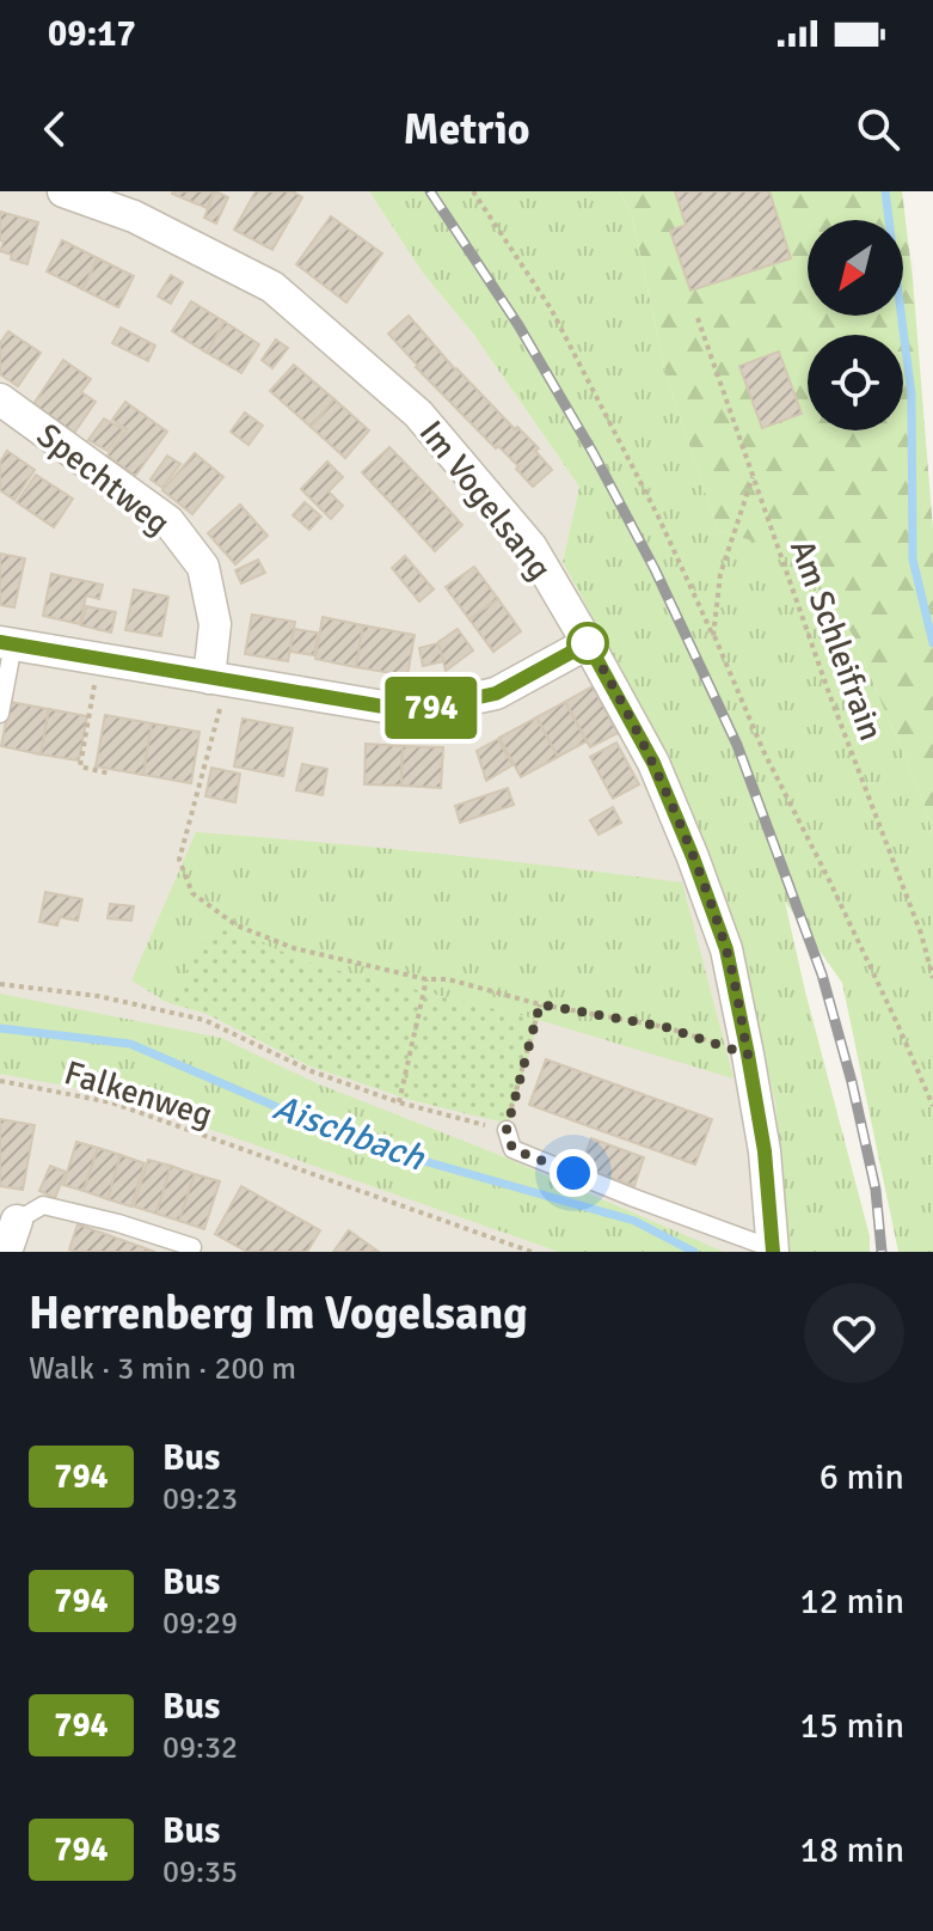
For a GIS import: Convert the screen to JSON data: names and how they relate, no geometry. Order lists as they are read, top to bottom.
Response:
{
  "streets": {
    "street": ["Spechtweg", "Im Vogelsang"],
    "path": ["Am Schleifrain", "Falkenweg"]
  },
  "water": ["Aischbach"],
  "lines": ["bus line 794"],
  "north": "bottom left",
  "page": {
    "status": "09:17",
    "header": "Metrio",
    "on_map": "794",
    "heading": ["Herrenberg Im Vogelsang", "Walk · 3 min · 200 m"],
    "list": [
      {
        "mark": "794",
        "name": "Bus",
        "note": "09:23",
        "value": "6 min"
      },
      {
        "mark": "794",
        "name": "Bus",
        "note": "09:29",
        "value": "12 min"
      },
      {
        "mark": "794",
        "name": "Bus",
        "note": "09:32",
        "value": "15 min"
      },
      {
        "mark": "794",
        "name": "Bus",
        "note": "09:35",
        "value": "18 min"
      }
    ]
  }
}
